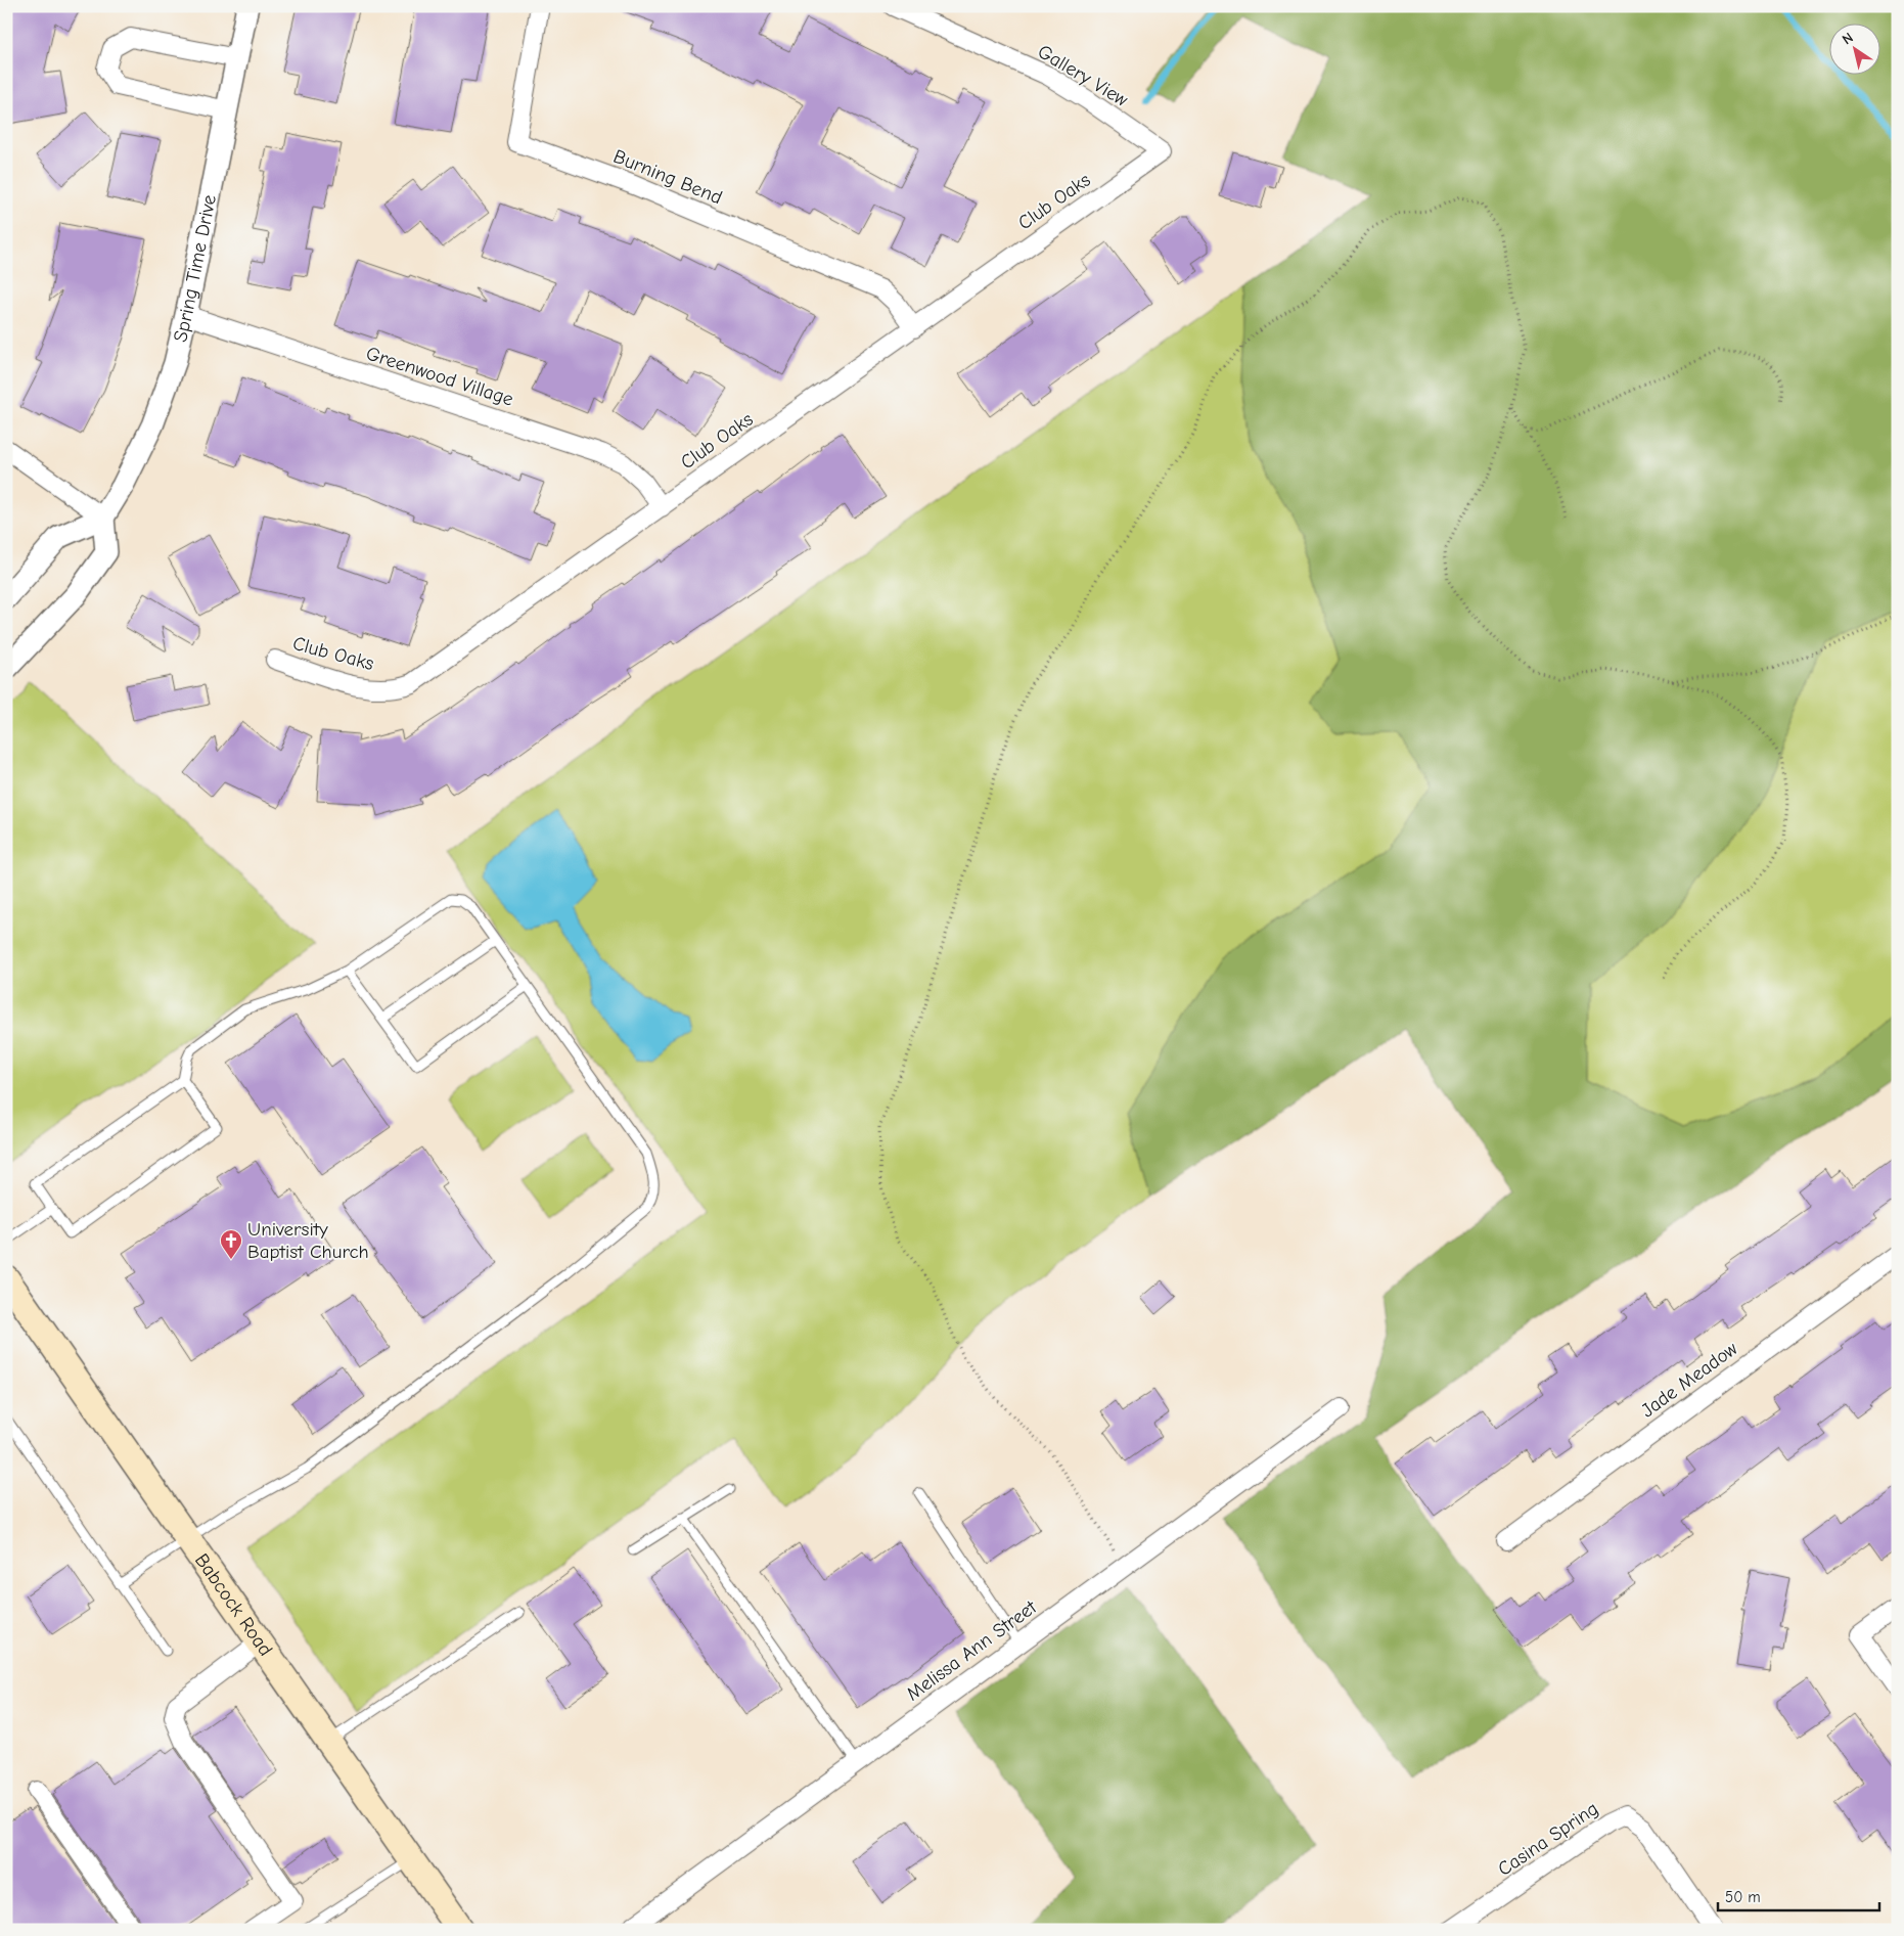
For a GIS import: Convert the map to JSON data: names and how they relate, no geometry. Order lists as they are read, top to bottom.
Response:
{
  "streets": {
    "main road": ["Babcock Road"],
    "street": [
      "Gallery View",
      "Burning Bend",
      "Club Oaks",
      "Spring Time Drive",
      "Greenwood Village",
      "Jade Meadow",
      "Melissa Ann Street",
      "Casina Spring"
    ]
  },
  "crossings": [
    ["Gallery View", "Club Oaks"],
    ["Burning Bend", "Club Oaks"],
    ["Club Oaks", "Greenwood Village"],
    ["Spring Time Drive", "Greenwood Village"]
  ],
  "places": {
    "church": ["University Baptist Church"]
  },
  "scale_bar": "50 m",
  "north": "top left"
}
